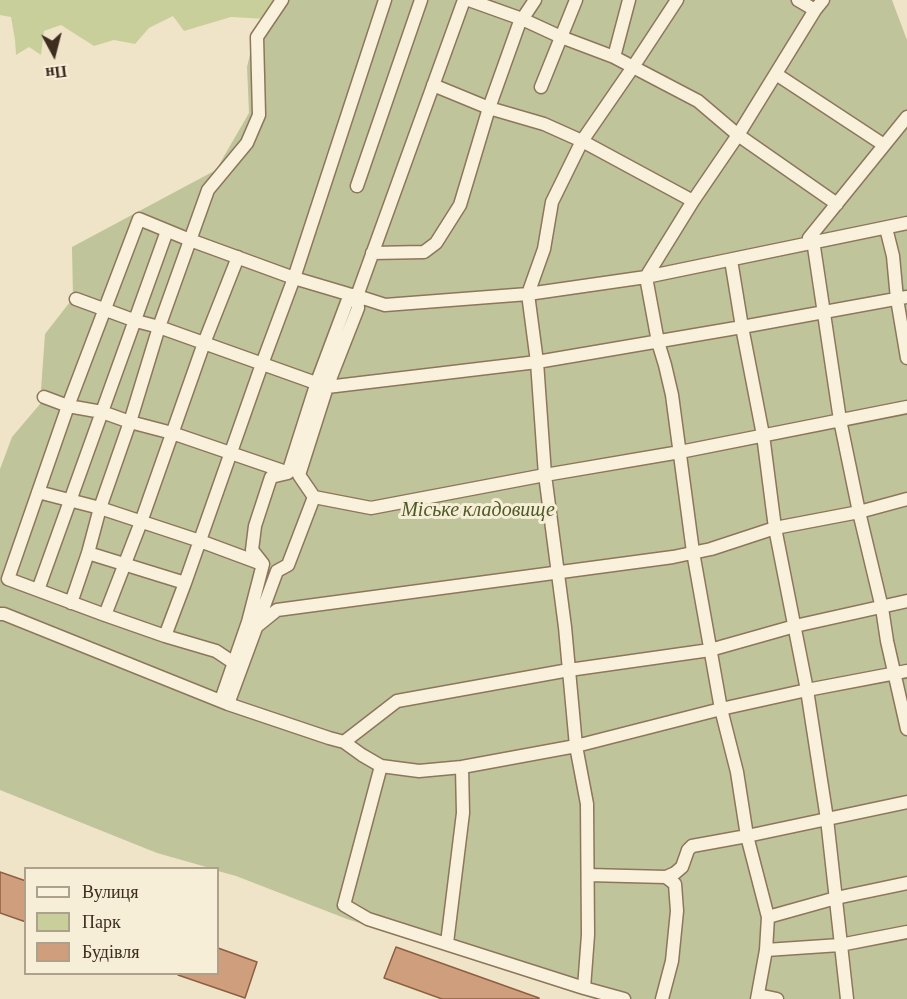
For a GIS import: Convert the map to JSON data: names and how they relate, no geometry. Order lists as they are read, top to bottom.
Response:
{
  "parks": ["Міське кладовище"],
  "legend": ["Вулиця", "Парк", "Будівля"],
  "north": "bottom"
}
